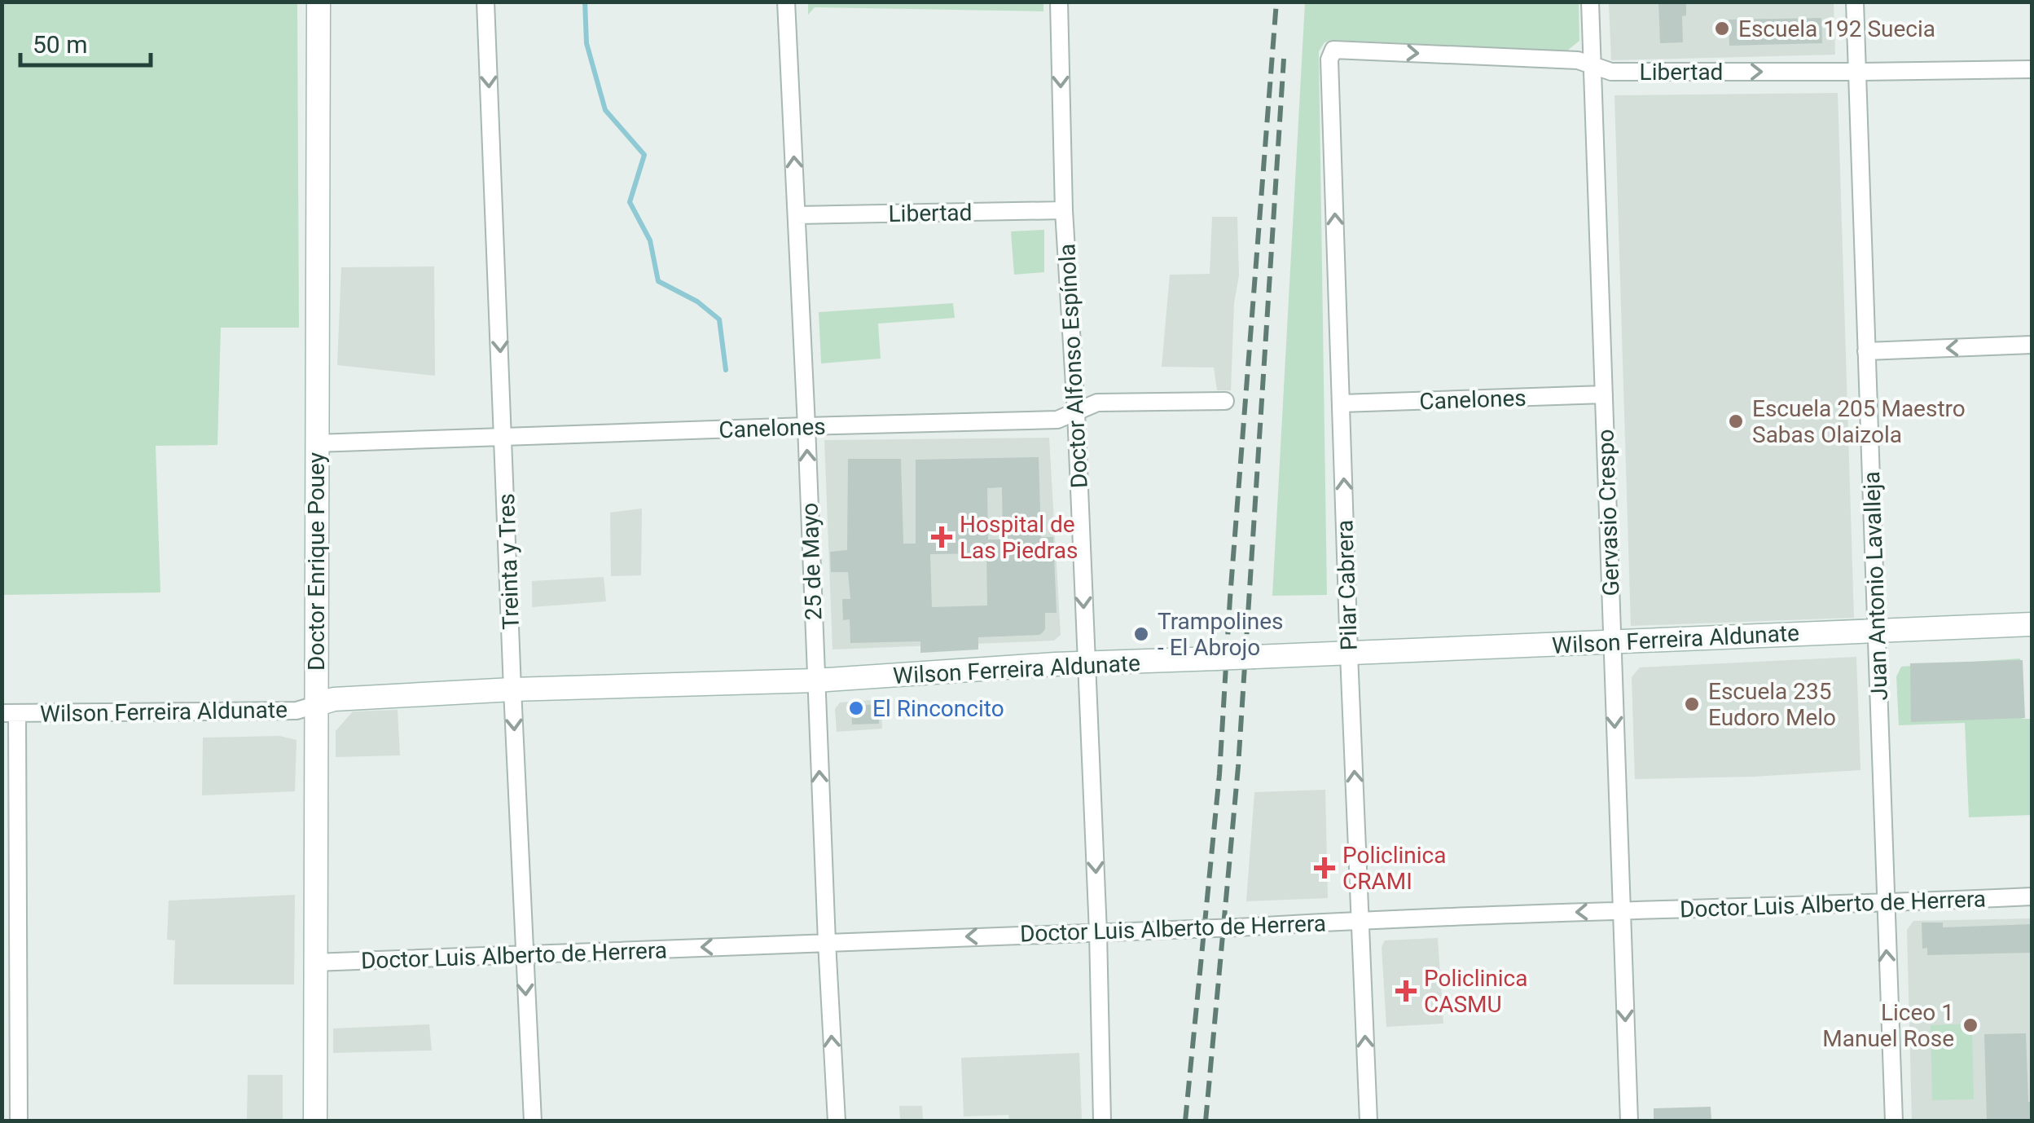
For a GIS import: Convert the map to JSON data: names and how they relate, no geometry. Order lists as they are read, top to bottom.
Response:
{
  "streets": {
    "street": [
      "Libertad",
      "Doctor Alfonso Espínola",
      "Canelones",
      "Gervasio Crespo",
      "Doctor Enrique Pouey",
      "Treinta y Tres",
      "25 de Mayo",
      "Pilar Cabrera",
      "Juan Antonio Lavalleja",
      "Wilson Ferreira Aldunate",
      "Doctor Luis Alberto de Herrera"
    ]
  },
  "crossings": [
    ["Libertad", "Doctor Alfonso Espínola"],
    ["Libertad", "Gervasio Crespo"],
    ["Libertad", "25 de Mayo"],
    ["Libertad", "Pilar Cabrera"],
    ["Libertad", "Juan Antonio Lavalleja"],
    ["Doctor Alfonso Espínola", "Canelones"],
    ["Doctor Alfonso Espínola", "Wilson Ferreira Aldunate"],
    ["Doctor Alfonso Espínola", "Doctor Luis Alberto de Herrera"],
    ["Canelones", "Gervasio Crespo"],
    ["Canelones", "Doctor Enrique Pouey"],
    ["Canelones", "Treinta y Tres"],
    ["Canelones", "25 de Mayo"],
    ["Canelones", "Pilar Cabrera"],
    ["Gervasio Crespo", "Wilson Ferreira Aldunate"],
    ["Gervasio Crespo", "Doctor Luis Alberto de Herrera"],
    ["Doctor Enrique Pouey", "Wilson Ferreira Aldunate"],
    ["Doctor Enrique Pouey", "Doctor Luis Alberto de Herrera"],
    ["Treinta y Tres", "Wilson Ferreira Aldunate"],
    ["Treinta y Tres", "Doctor Luis Alberto de Herrera"],
    ["25 de Mayo", "Wilson Ferreira Aldunate"],
    ["25 de Mayo", "Doctor Luis Alberto de Herrera"],
    ["Pilar Cabrera", "Wilson Ferreira Aldunate"],
    ["Pilar Cabrera", "Doctor Luis Alberto de Herrera"],
    ["Juan Antonio Lavalleja", "Wilson Ferreira Aldunate"],
    ["Juan Antonio Lavalleja", "Doctor Luis Alberto de Herrera"]
  ],
  "one_way": [
    "Libertad",
    "Doctor Alfonso Espínola",
    "Gervasio Crespo",
    "Treinta y Tres",
    "25 de Mayo",
    "Pilar Cabrera",
    "Doctor Luis Alberto de Herrera"
  ],
  "places": {
    "other": [
      "Escuela 192 Suecia",
      "Escuela 205 Maestro Sabas Olaizola",
      "Trampolines - El Abrojo",
      "Escuela 235 Eudoro Melo",
      "El Rinconcito",
      "Liceo 1 Manuel Rose"
    ],
    "health": ["Hospital de Las Piedras", "Policlinica CRAMI", "Policlinica CASMU"]
  },
  "scale_bar": "50 m"
}
